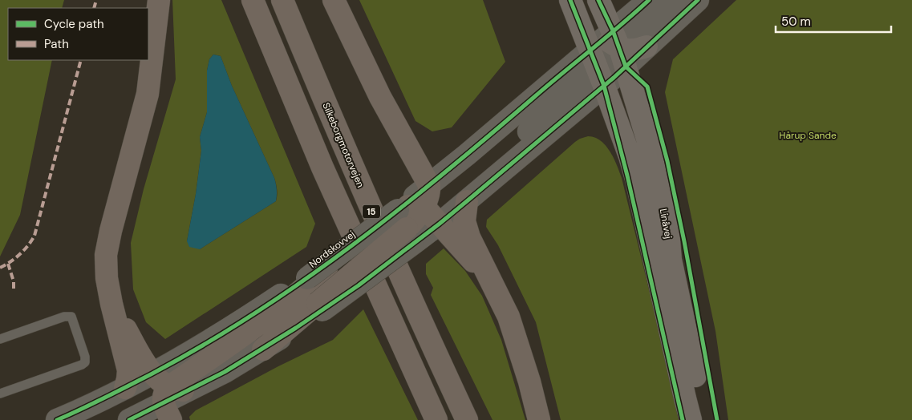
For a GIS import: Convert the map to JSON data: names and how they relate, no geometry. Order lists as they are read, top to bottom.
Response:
{
  "streets": {
    "highway": ["Silkeborgmotorvejen", "15"],
    "main road": ["Linåvej"],
    "street": ["Nordskovvej"]
  },
  "crossings": [
    ["Linåvej", "Nordskovvej"]
  ],
  "parks": ["Hårup Sande"],
  "legend": ["Cycle path", "Path"],
  "scale_bar": "50 m"
}
